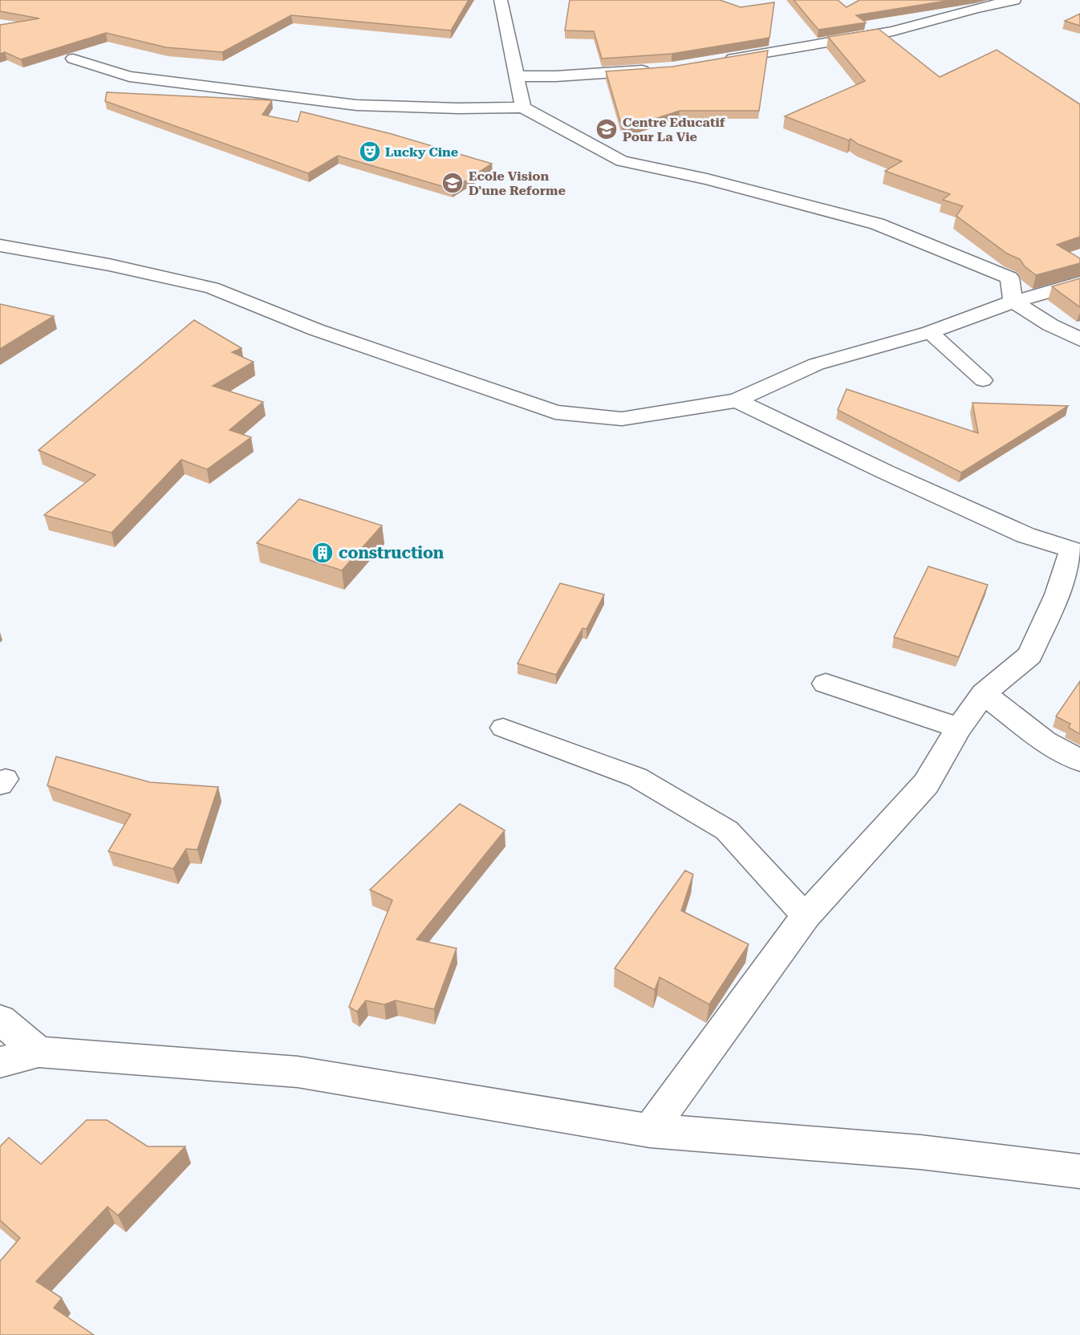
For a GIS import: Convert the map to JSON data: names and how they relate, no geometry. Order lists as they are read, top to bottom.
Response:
{
  "places": {
    "school or university": ["Centre Educatif Pour La Vie", "Ecole Vision D'une Reforme"],
    "theatre": ["Lucky Cine"],
    "building": ["construction"]
  }
}
